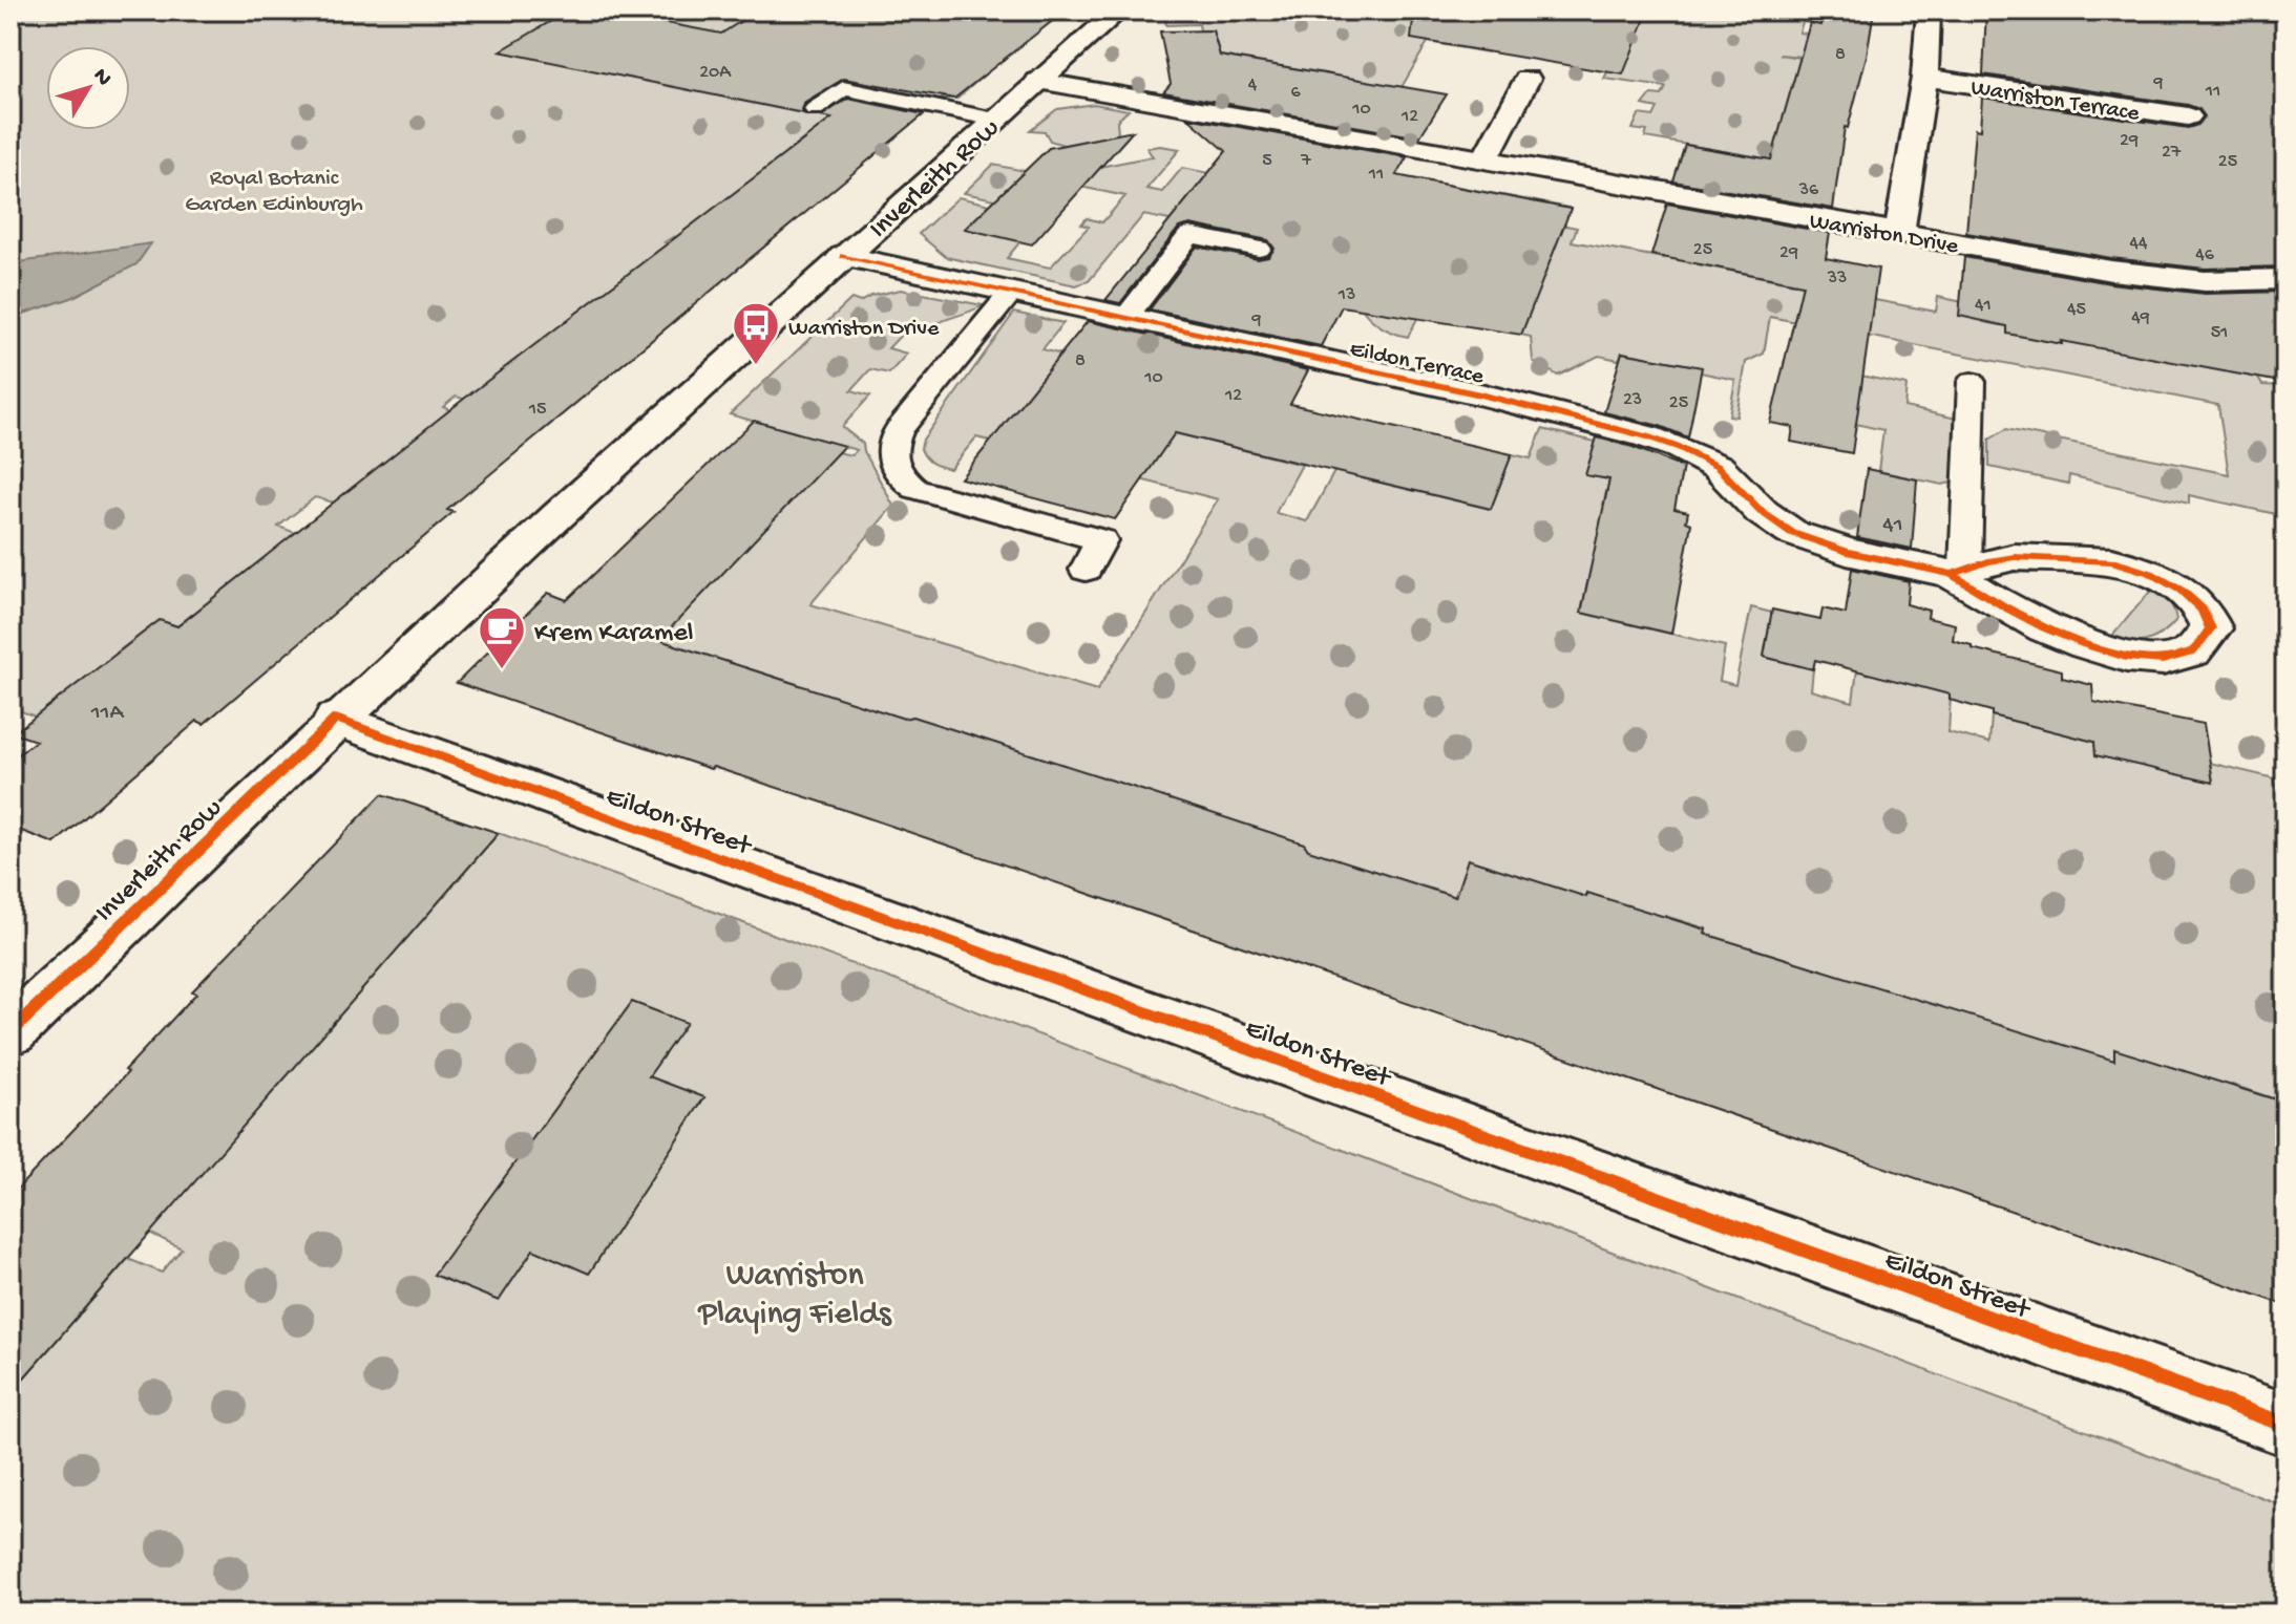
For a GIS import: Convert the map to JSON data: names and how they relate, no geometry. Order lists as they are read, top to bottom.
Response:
{
  "streets": {
    "street": [
      "Warriston Terrace",
      "Inverleith Row",
      "Warriston Drive",
      "Eildon Terrace",
      "Eildon Street"
    ]
  },
  "crossings": [
    ["Inverleith Row", "Warriston Drive"],
    ["Inverleith Row", "Eildon Terrace"],
    ["Inverleith Row", "Eildon Street"]
  ],
  "parks": ["Royal Botanic Garden Edinburgh", "Warriston Playing Fields"],
  "places": {
    "bus stop": ["Warriston Drive"],
    "cafe": ["Krem Karamel"]
  },
  "house_numbers": [
    "8",
    "20A",
    "9",
    "4",
    "11",
    "6",
    "10",
    "12",
    "29",
    "27",
    "5",
    "7",
    "25",
    "11",
    "36",
    "44",
    "25",
    "29",
    "46",
    "33",
    "13",
    "41",
    "45",
    "49",
    "9",
    "51",
    "8",
    "10",
    "12",
    "23",
    "25",
    "15",
    "41",
    "11A"
  ],
  "north": "top right"
}
